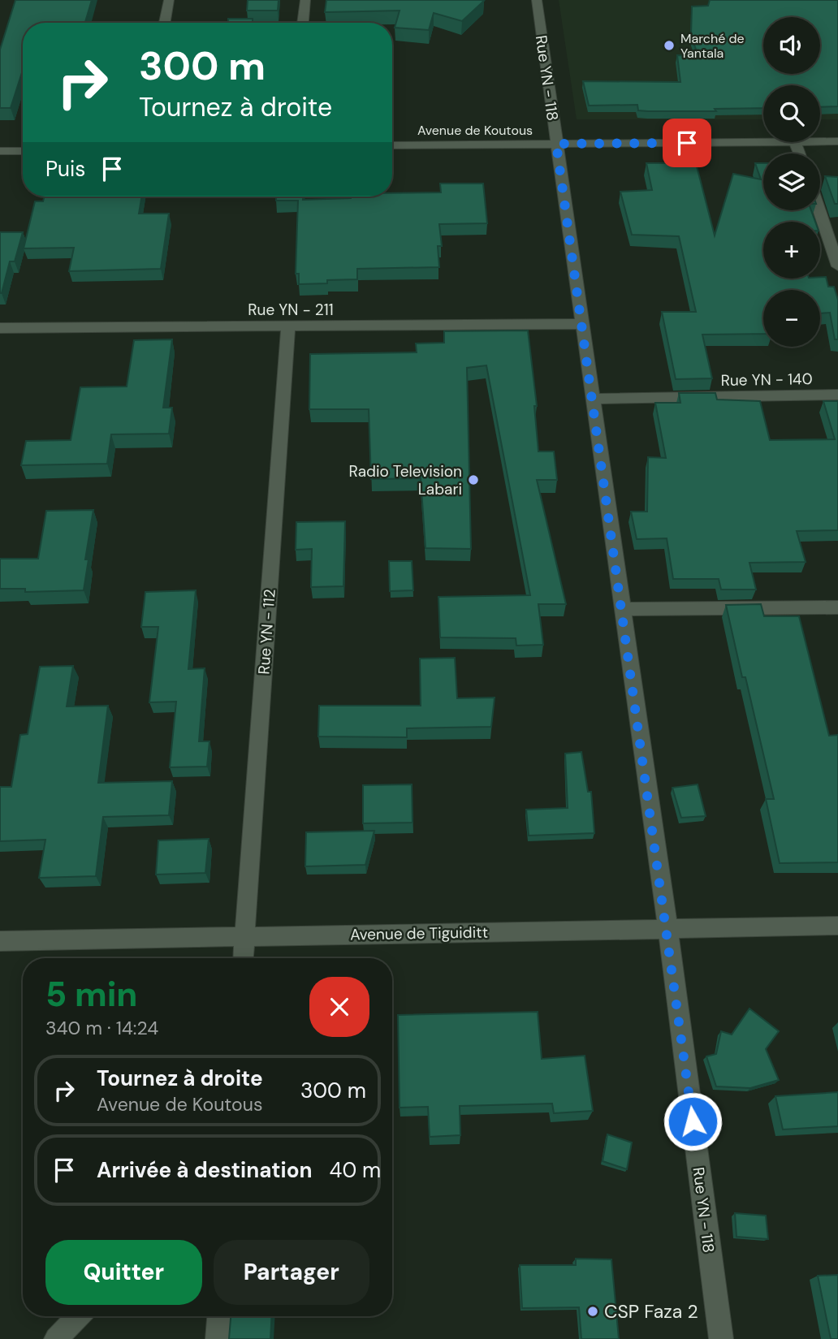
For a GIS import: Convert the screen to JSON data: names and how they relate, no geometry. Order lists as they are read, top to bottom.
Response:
{
  "streets": {
    "street": [
      "Rue YN - 118",
      "Avenue de Koutous",
      "Rue YN - 211",
      "Rue YN - 140",
      "Rue YN - 112",
      "Avenue de Tiguiditt"
    ]
  },
  "crossings": [
    ["Rue YN - 118", "Avenue de Koutous"],
    ["Rue YN - 118", "Rue YN - 211"],
    ["Rue YN - 118", "Rue YN - 140"],
    ["Rue YN - 118", "Avenue de Tiguiditt"],
    ["Rue YN - 211", "Rue YN - 112"],
    ["Rue YN - 112", "Avenue de Tiguiditt"]
  ],
  "places": ["Marché de Yantala", "Radio Television Labari", "CSP Faza 2"],
  "page": {
    "map_buttons": ["+", "−"],
    "turn": ["300 m", "Tournez à droite"],
    "then": "Puis",
    "heading": ["5 min", "340 m · 14:24"],
    "list": [
      {
        "name": "Tournez à droite",
        "note": "Avenue de Koutous",
        "value": "300 m"
      },
      {
        "name": "Arrivée à destination",
        "value": "40 m"
      }
    ],
    "buttons": ["Quitter", "Partager"]
  }
}
